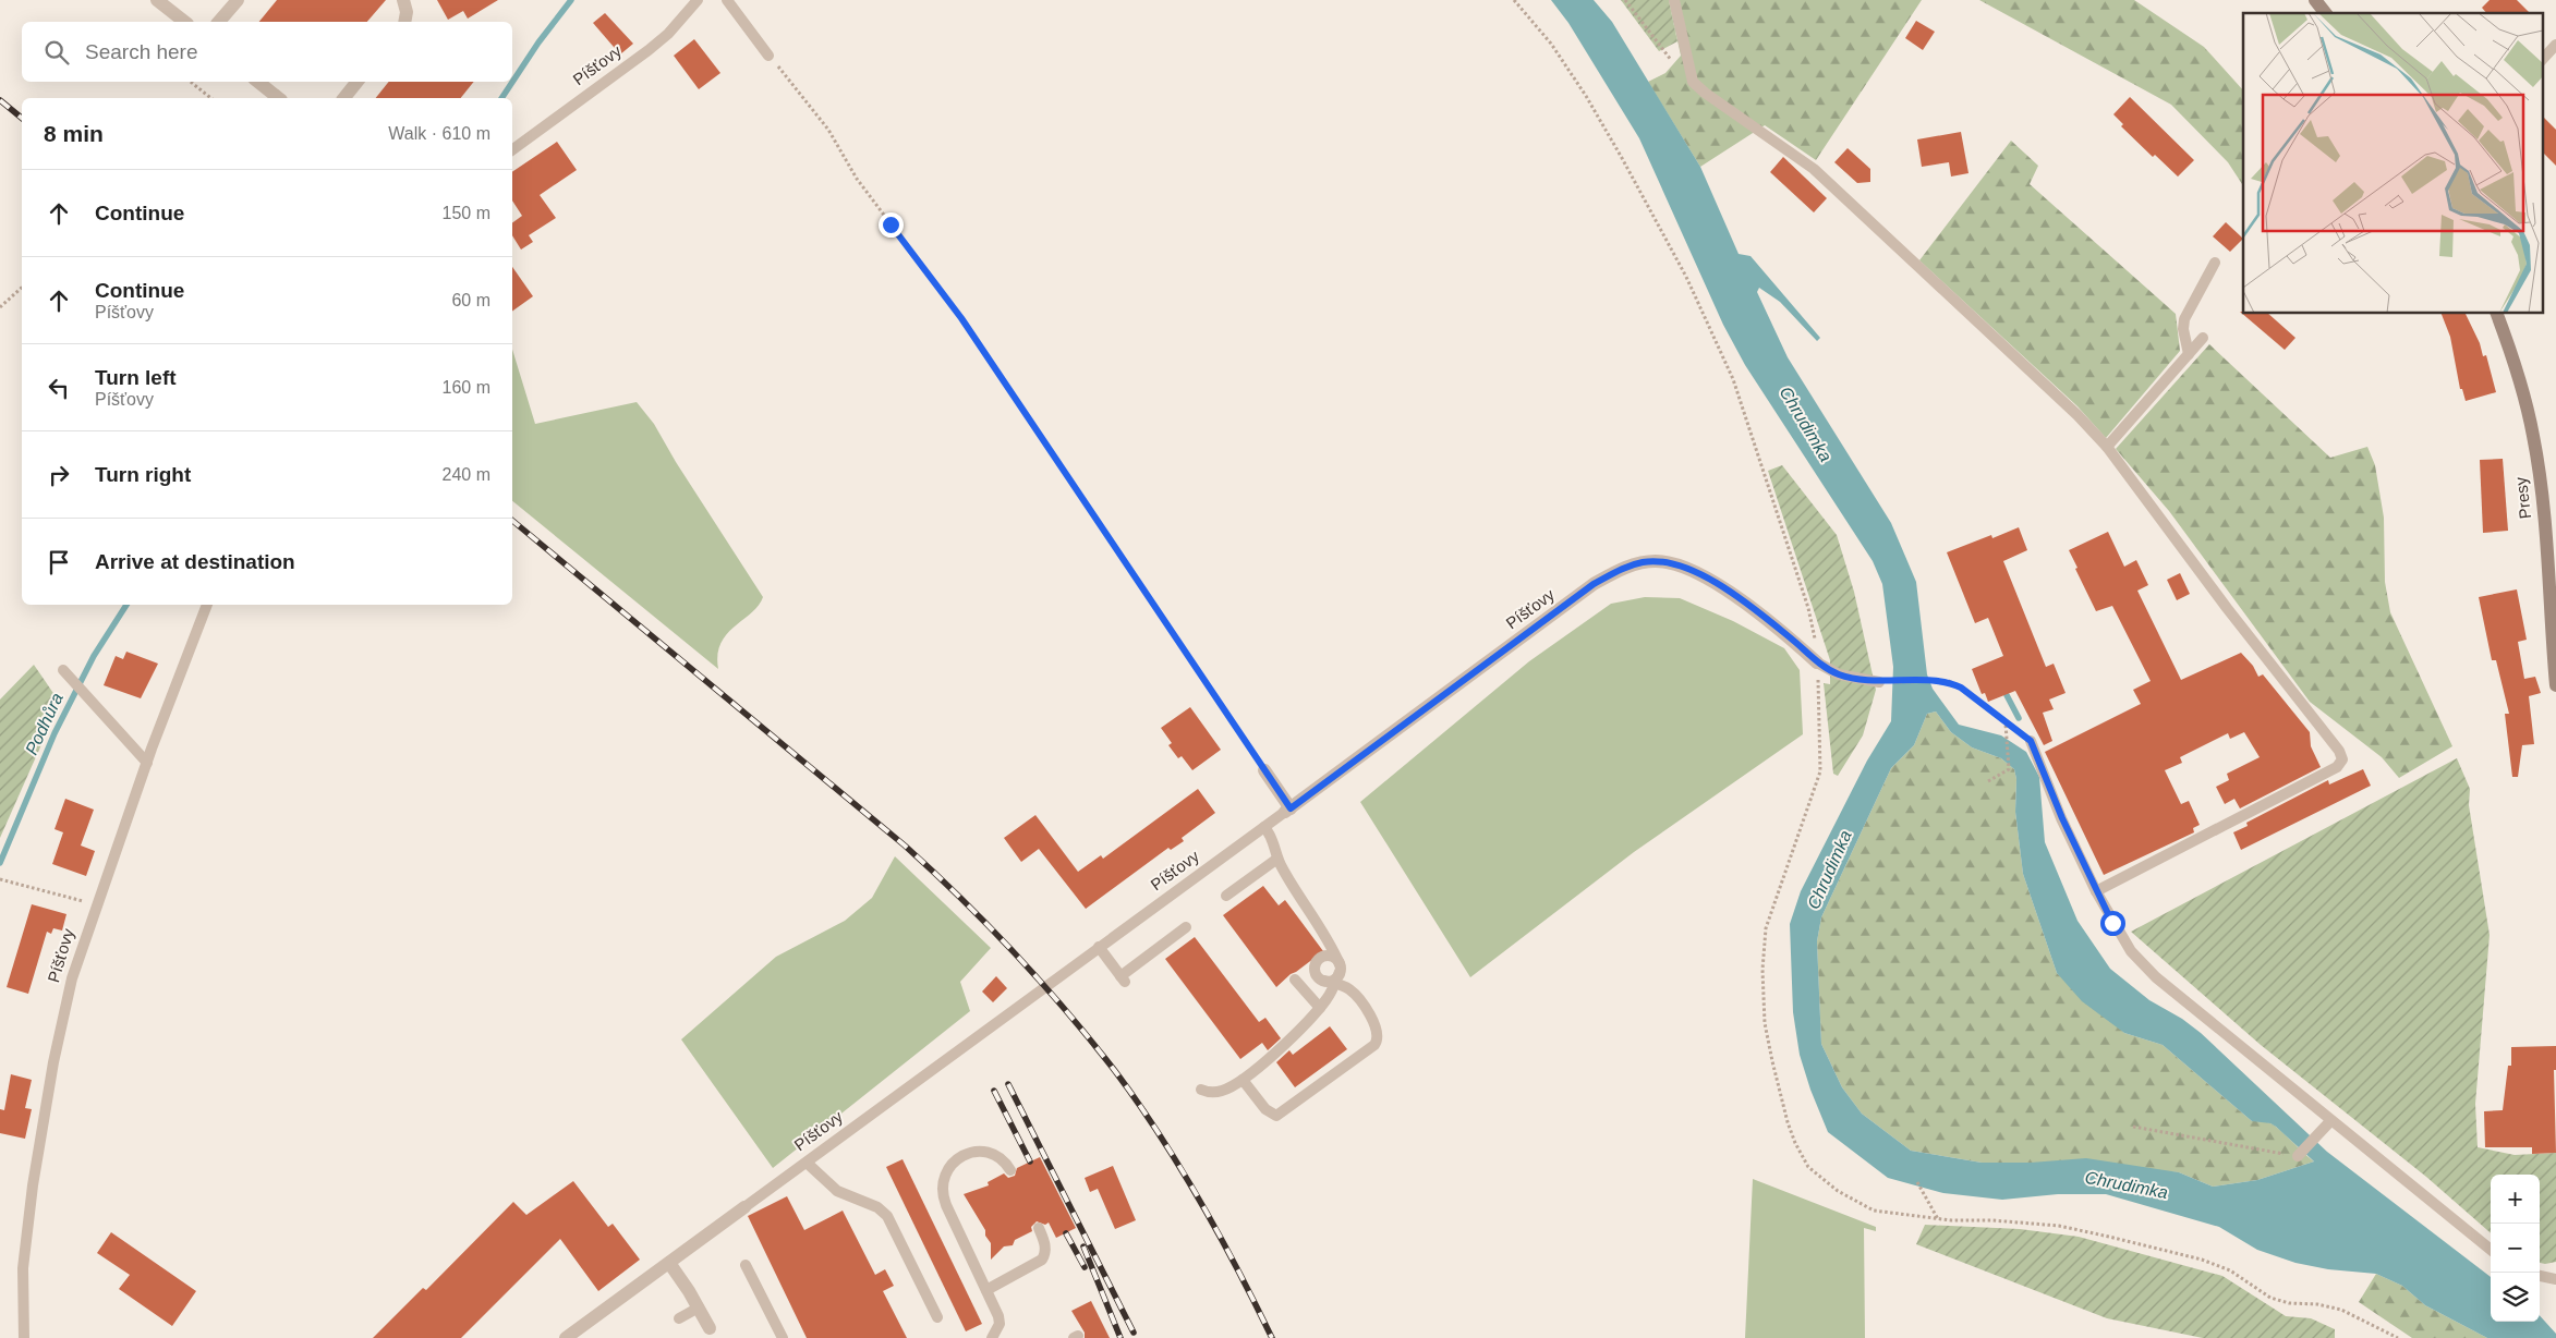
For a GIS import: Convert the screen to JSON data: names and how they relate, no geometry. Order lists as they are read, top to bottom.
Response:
{
  "streets": {
    "street": ["Píšťovy", "Presy"]
  },
  "water": ["Chrudimka", "Podhůra"],
  "page": {
    "search": "Search here",
    "heading": ["8 min", "Walk · 610 m"],
    "list": [
      ["Continue", "150 m"],
      ["Continue", "Píšťovy", "60 m"],
      ["Turn left", "Píšťovy", "160 m"],
      ["Turn right", "240 m"],
      "Arrive at destination"
    ],
    "map_buttons": ["+", "−"]
  }
}
